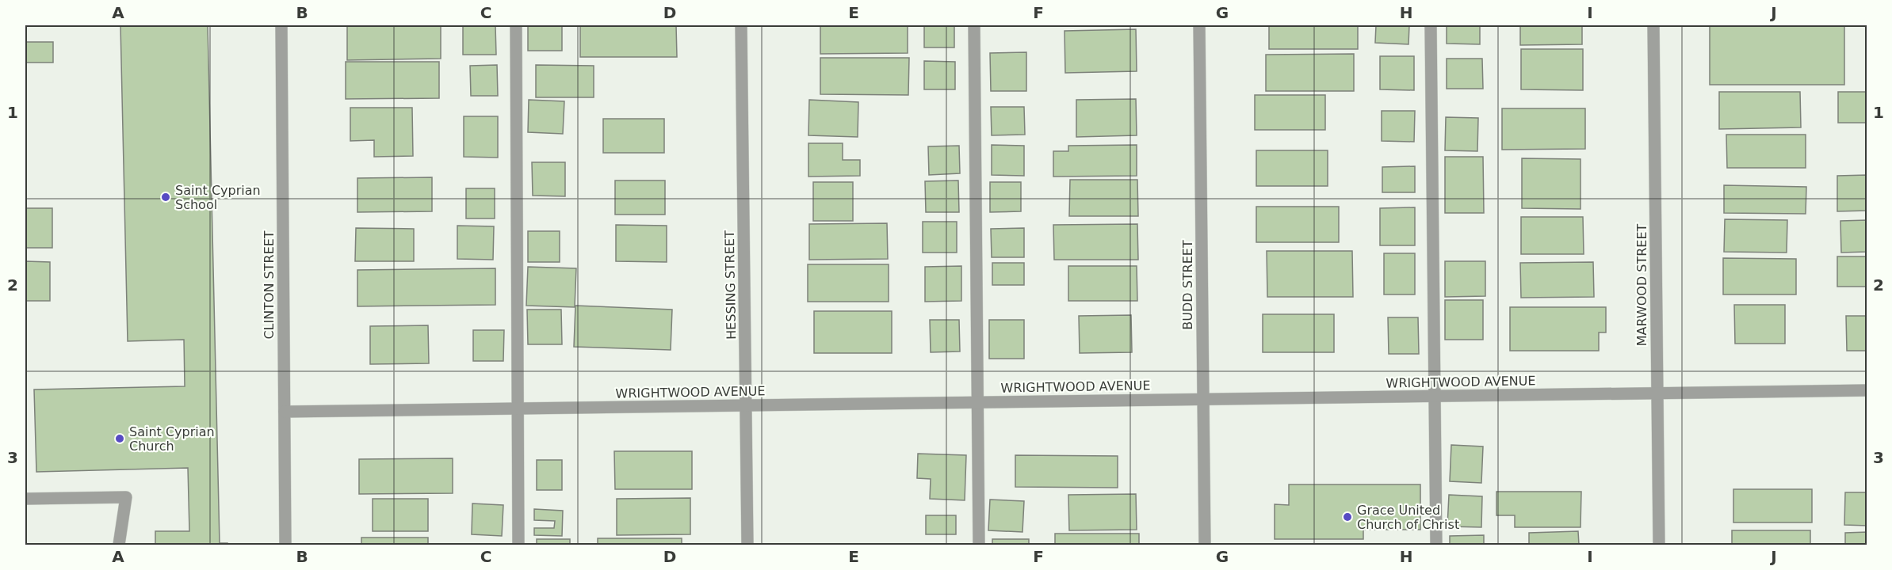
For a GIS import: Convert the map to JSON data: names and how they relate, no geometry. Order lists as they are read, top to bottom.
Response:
{
  "streets": {
    "street": [
      "CLINTON STREET",
      "HESSING STREET",
      "BUDD STREET",
      "MARWOOD STREET",
      "WRIGHTWOOD AVENUE"
    ]
  },
  "crossings": [
    ["CLINTON STREET", "WRIGHTWOOD AVENUE"],
    ["HESSING STREET", "WRIGHTWOOD AVENUE"],
    ["BUDD STREET", "WRIGHTWOOD AVENUE"],
    ["MARWOOD STREET", "WRIGHTWOOD AVENUE"]
  ],
  "places": ["Saint Cyprian School", "Saint Cyprian Church", "Grace United Church of Christ"],
  "grid": {
    "columns": [
      "A",
      "B",
      "C",
      "D",
      "E",
      "F",
      "G",
      "H",
      "I",
      "J"
    ],
    "rows": ["1", "2", "3"]
  }
}
